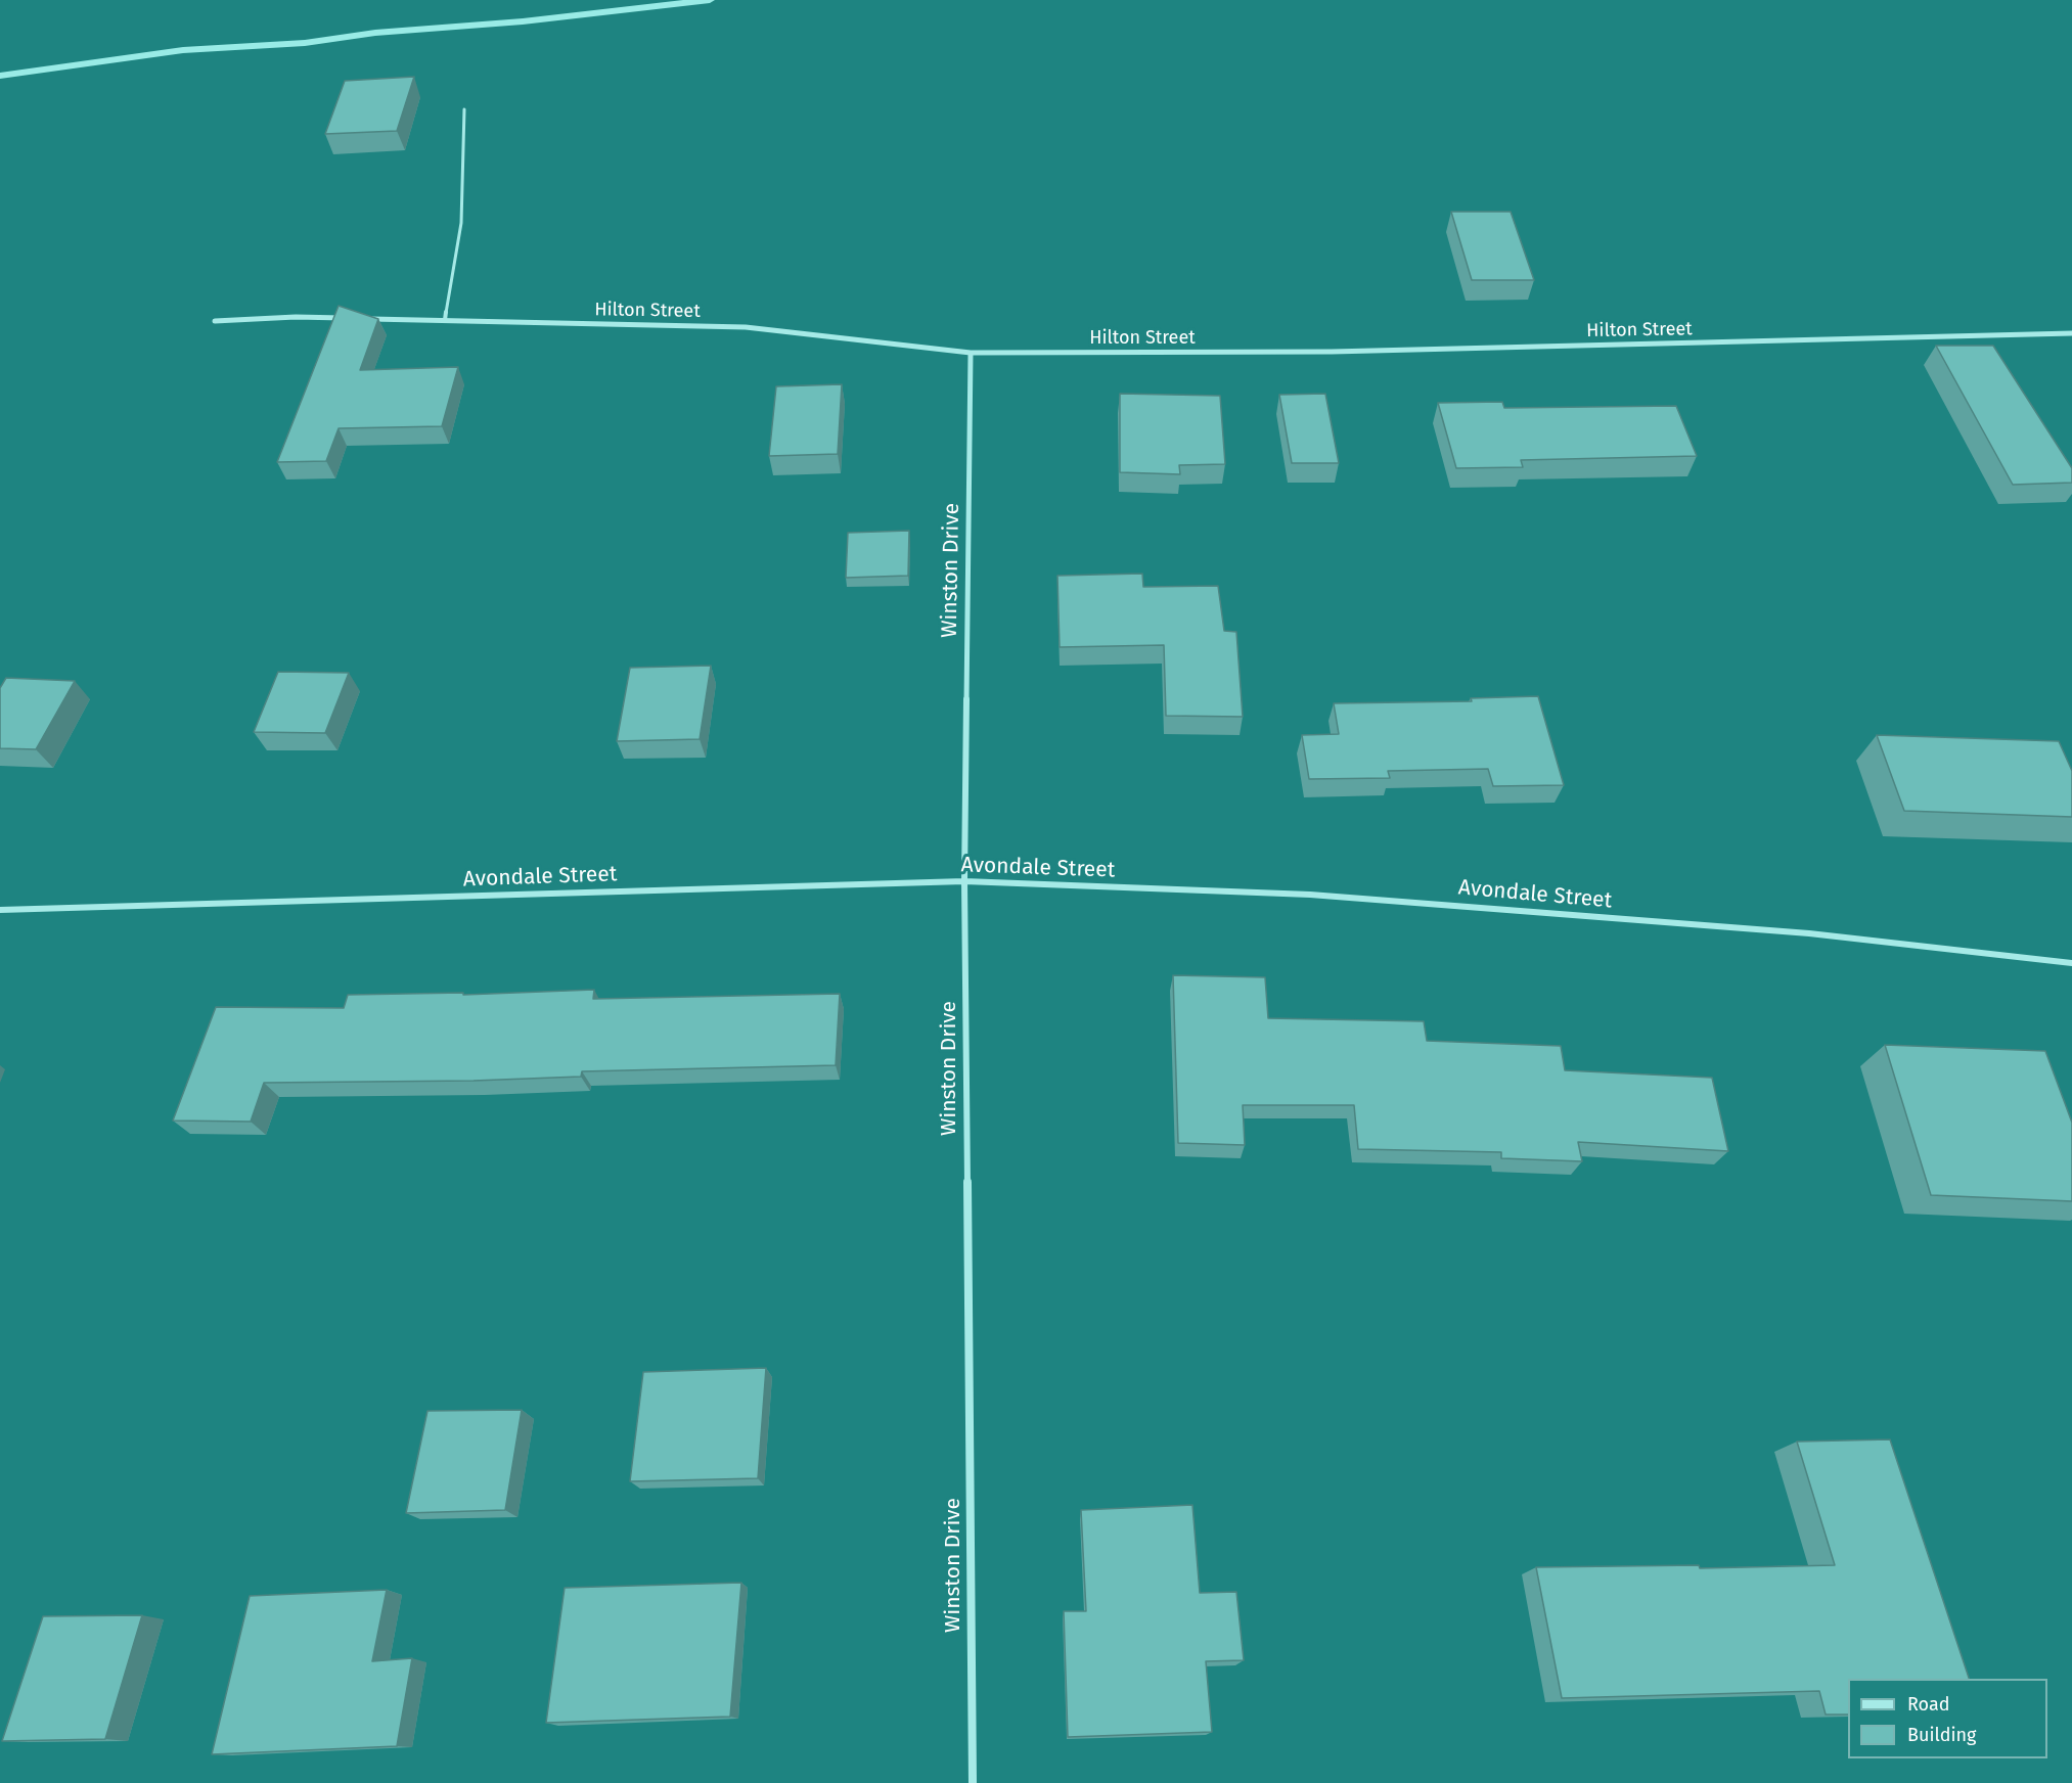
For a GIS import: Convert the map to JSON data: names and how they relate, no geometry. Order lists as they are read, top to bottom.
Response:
{
  "streets": {
    "street": ["Hilton Street", "Winston Drive", "Avondale Street"]
  },
  "crossings": [
    ["Hilton Street", "Winston Drive"],
    ["Winston Drive", "Avondale Street"]
  ],
  "legend": ["Road", "Building"]
}
